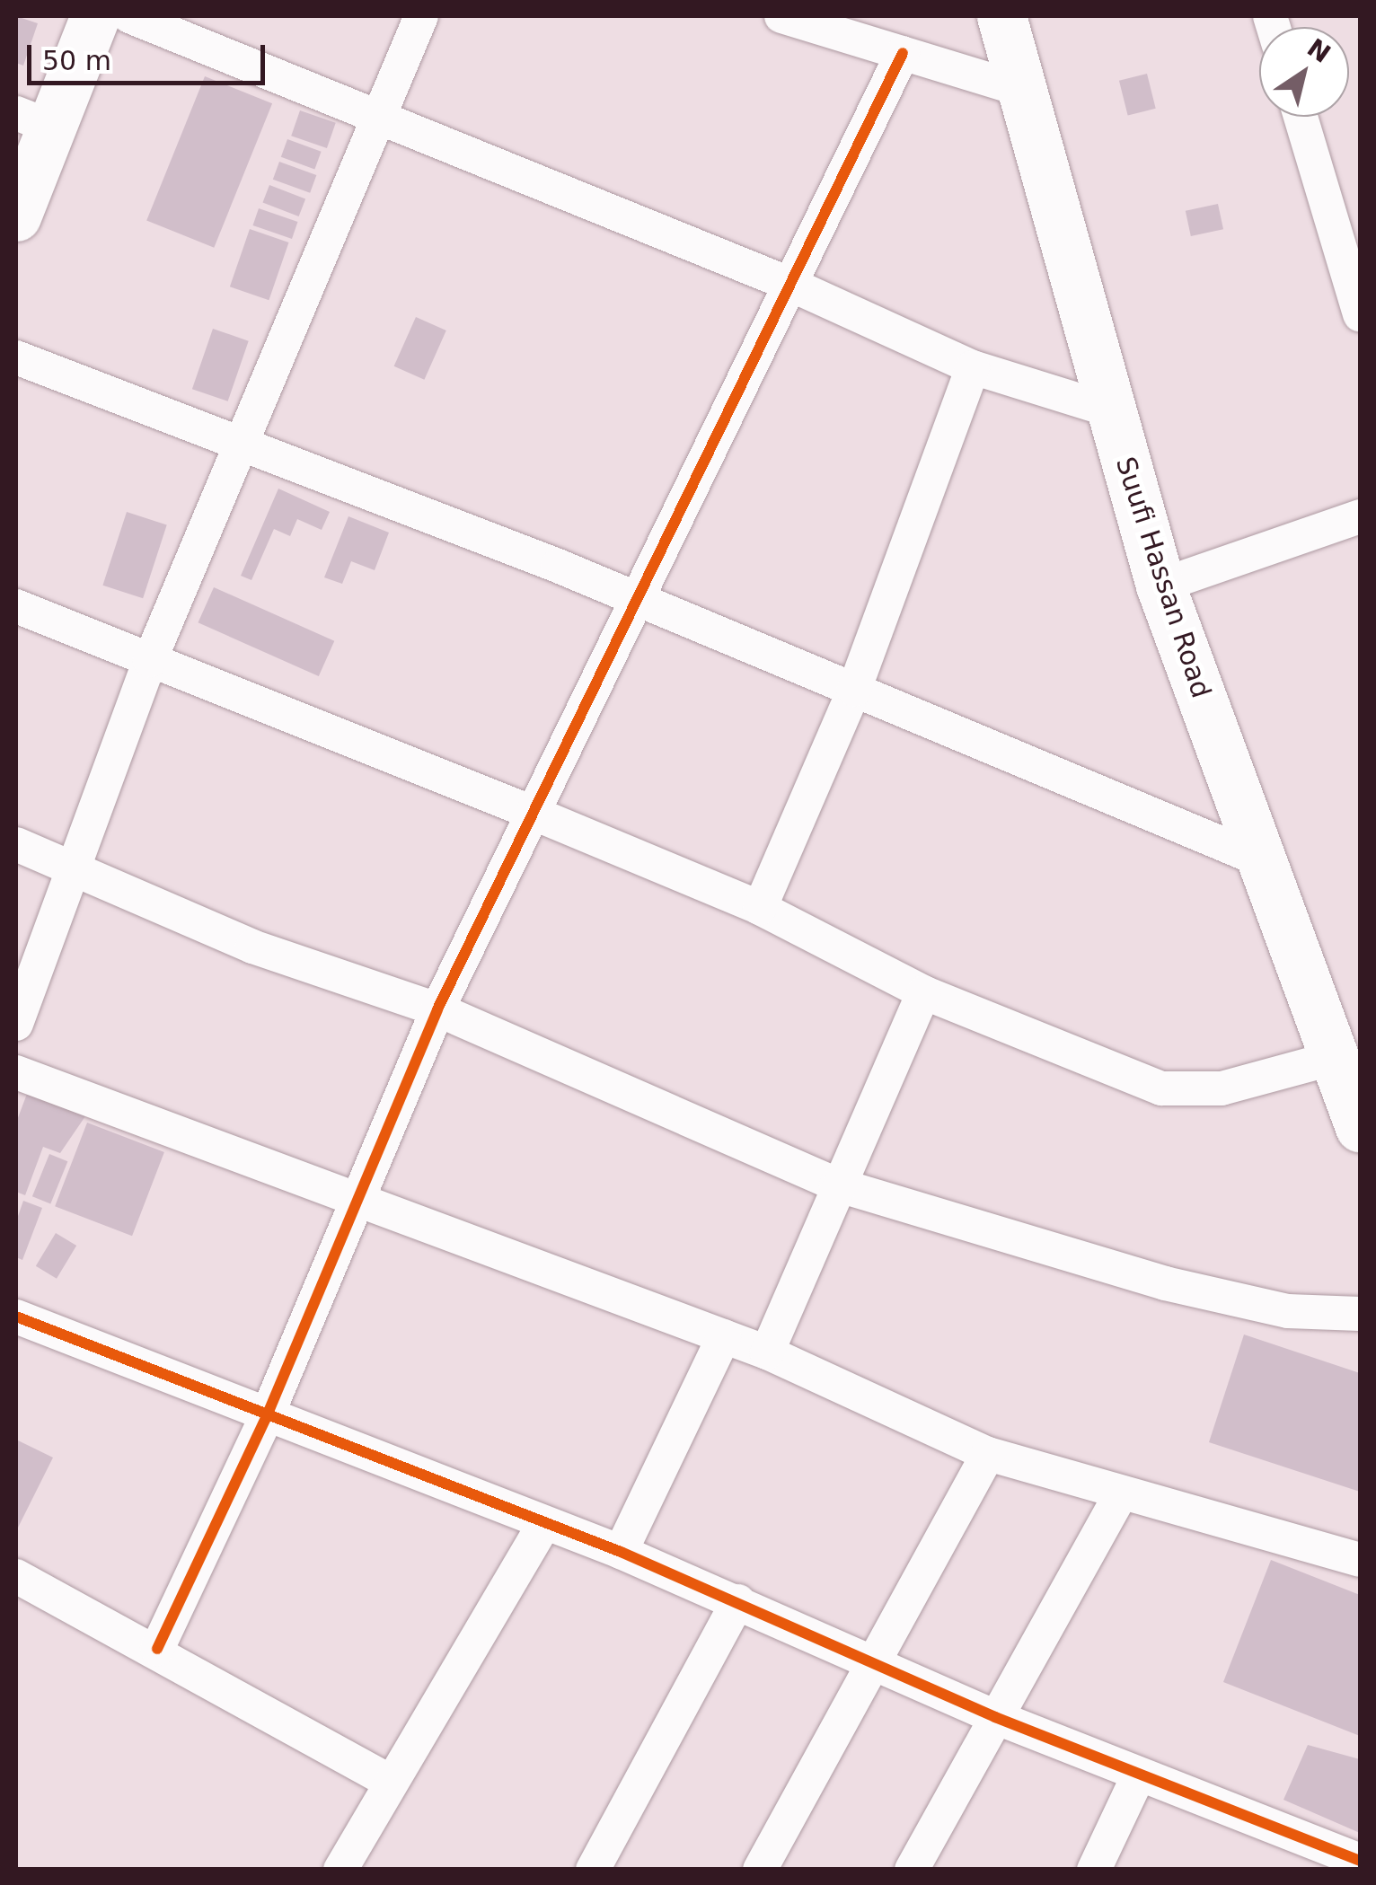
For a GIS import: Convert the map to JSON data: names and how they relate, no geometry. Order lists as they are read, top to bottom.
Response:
{
  "streets": {
    "street": ["Suufi Hassan Road"]
  },
  "scale_bar": "50 m",
  "north": "top right"
}
